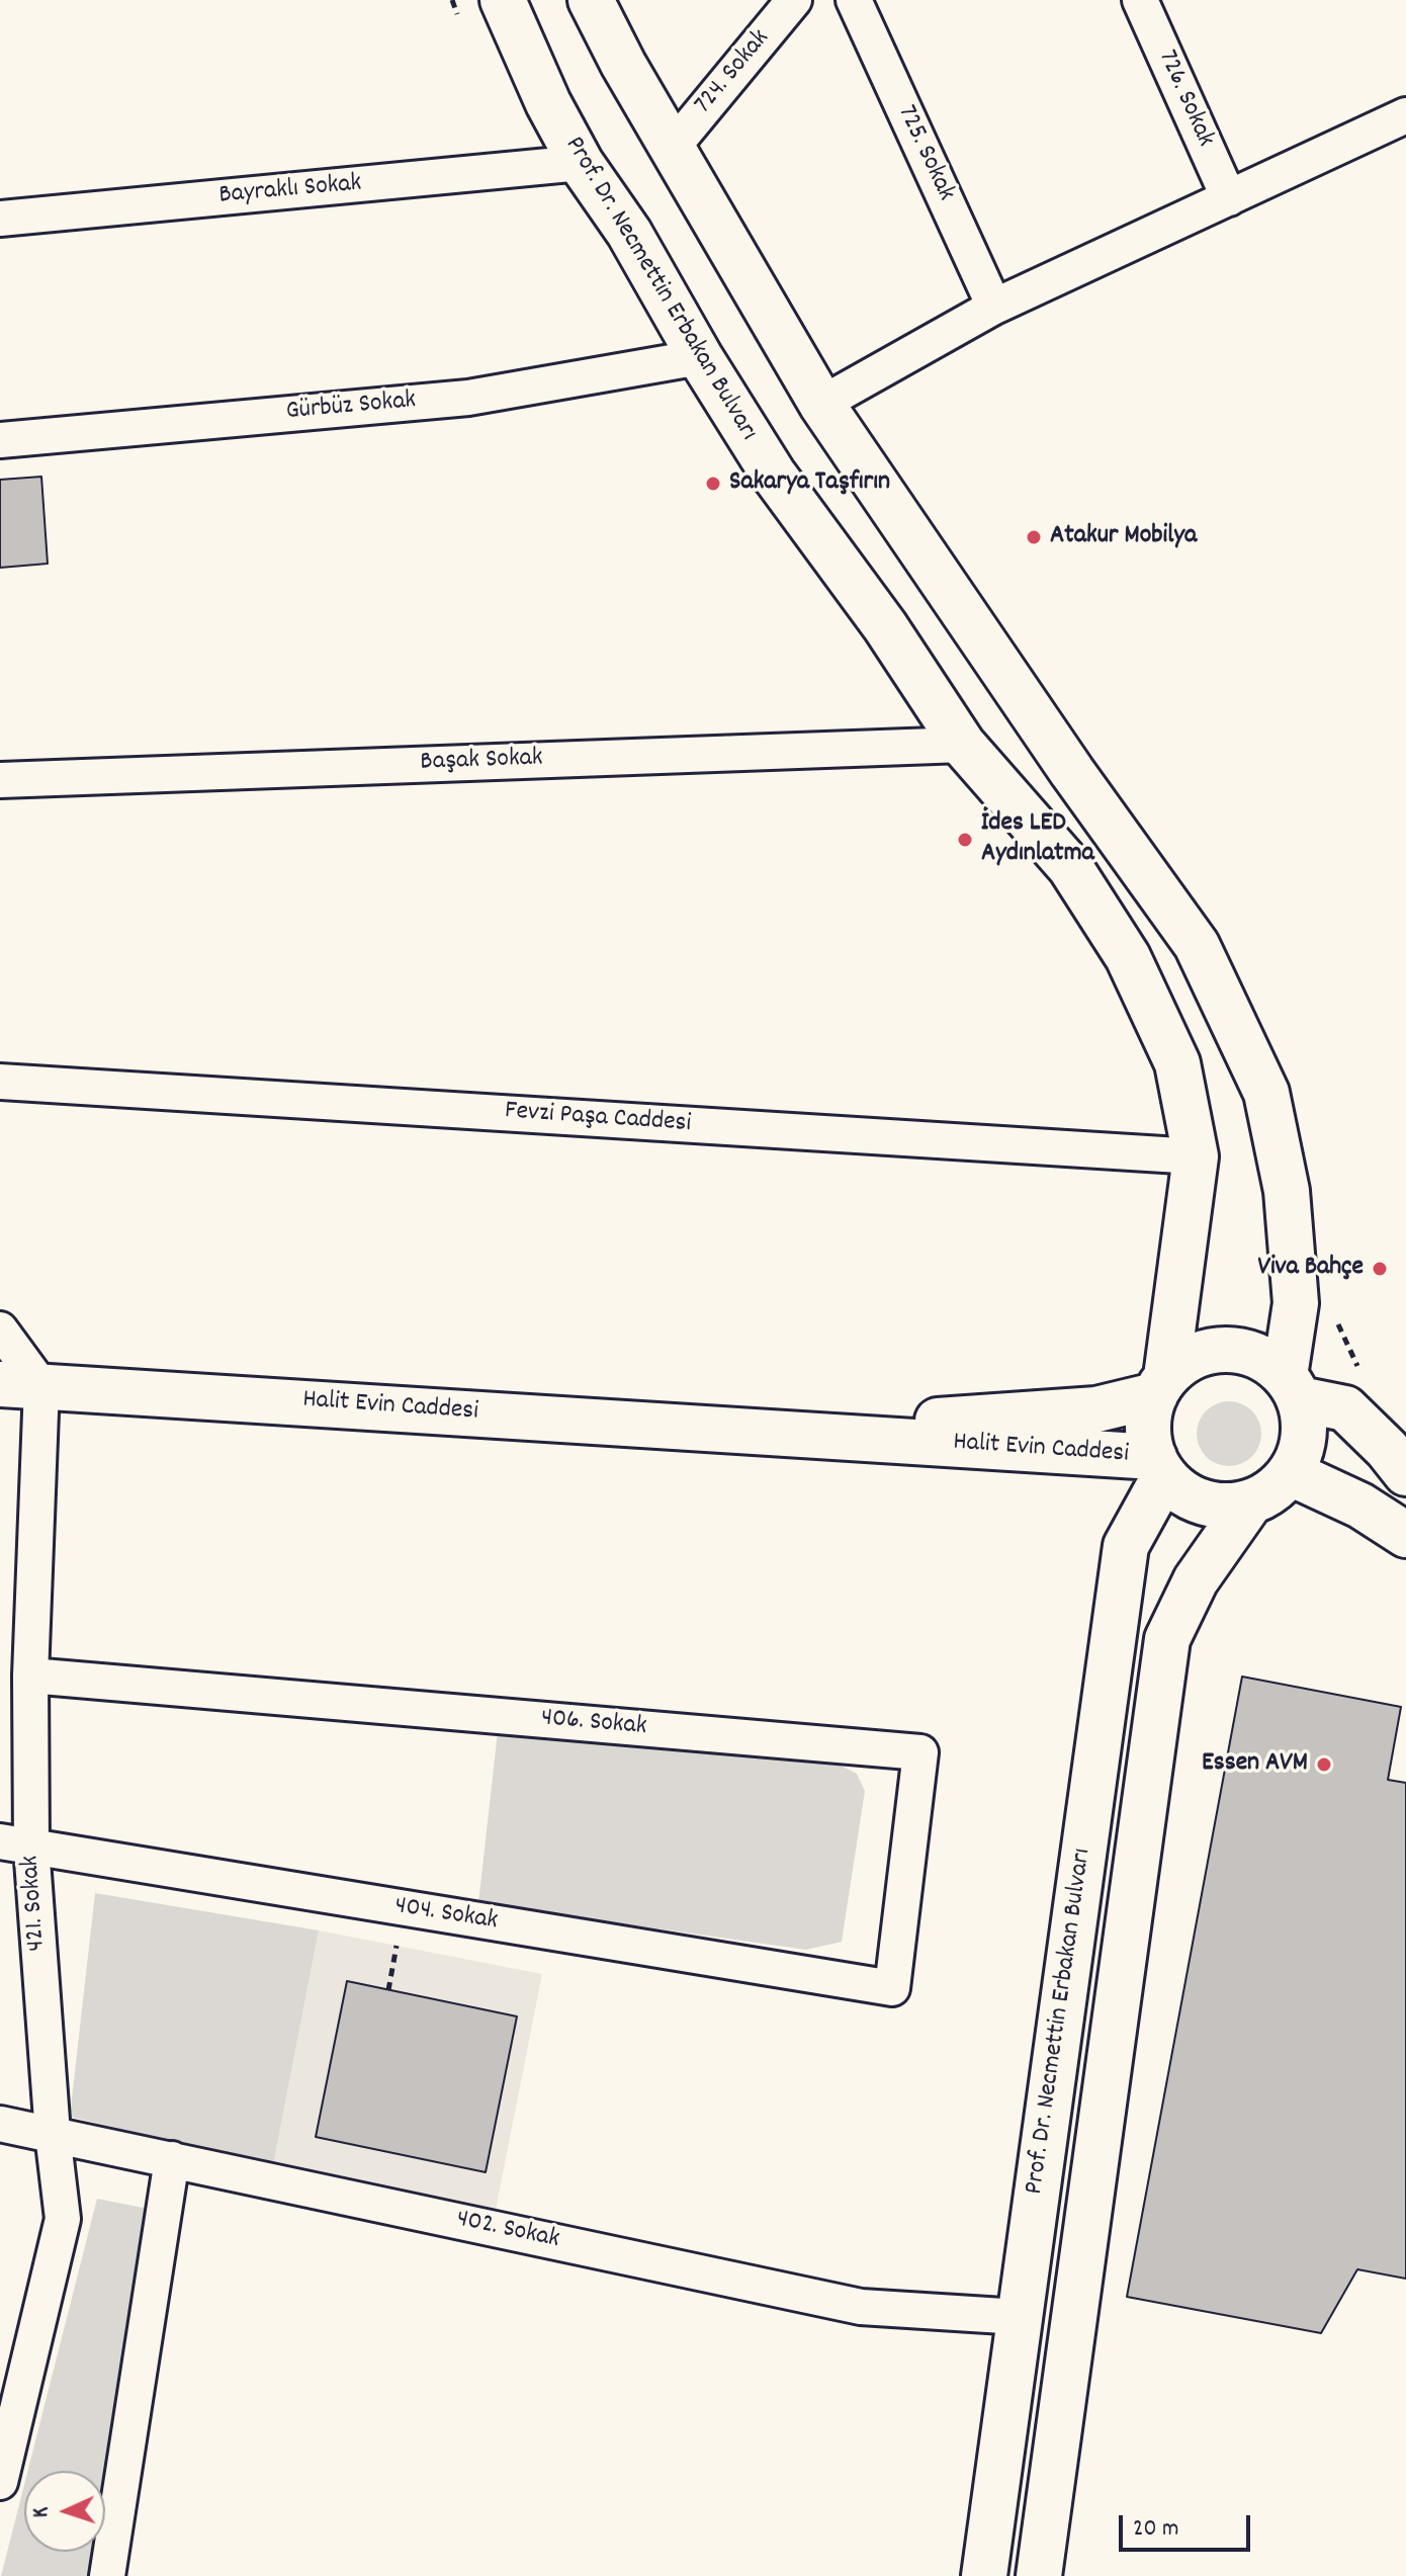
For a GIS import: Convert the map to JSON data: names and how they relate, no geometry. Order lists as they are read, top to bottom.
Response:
{
  "streets": {
    "main road": ["Prof. Dr. Necmettin Erbakan Bulvarı", "Halit Evin Caddesi"],
    "street": [
      "724. Sokak",
      "726. Sokak",
      "725. Sokak",
      "Bayraklı Sokak",
      "Gürbüz Sokak",
      "Başak Sokak",
      "Fevzi Paşa Caddesi",
      "406. Sokak",
      "421. Sokak",
      "404. Sokak",
      "402. Sokak"
    ]
  },
  "crossings": [
    ["Bayraklı Sokak", "Prof. Dr. Necmettin Erbakan Bulvarı"],
    ["Prof. Dr. Necmettin Erbakan Bulvarı", "Gürbüz Sokak"],
    ["Prof. Dr. Necmettin Erbakan Bulvarı", "Başak Sokak"],
    ["Prof. Dr. Necmettin Erbakan Bulvarı", "Fevzi Paşa Caddesi"],
    ["Prof. Dr. Necmettin Erbakan Bulvarı", "Halit Evin Caddesi"],
    ["Prof. Dr. Necmettin Erbakan Bulvarı", "402. Sokak"],
    ["Halit Evin Caddesi", "421. Sokak"],
    ["406. Sokak", "421. Sokak"],
    ["406. Sokak", "404. Sokak"],
    ["421. Sokak", "404. Sokak"],
    ["421. Sokak", "402. Sokak"]
  ],
  "places": [
    "Sakarya Taşfırın",
    "Atakur Mobilya",
    "İdes LED Aydınlatma",
    "Viva Bahçe",
    "Essen AVM"
  ],
  "scale_bar": "20 m",
  "north": "left"
}
